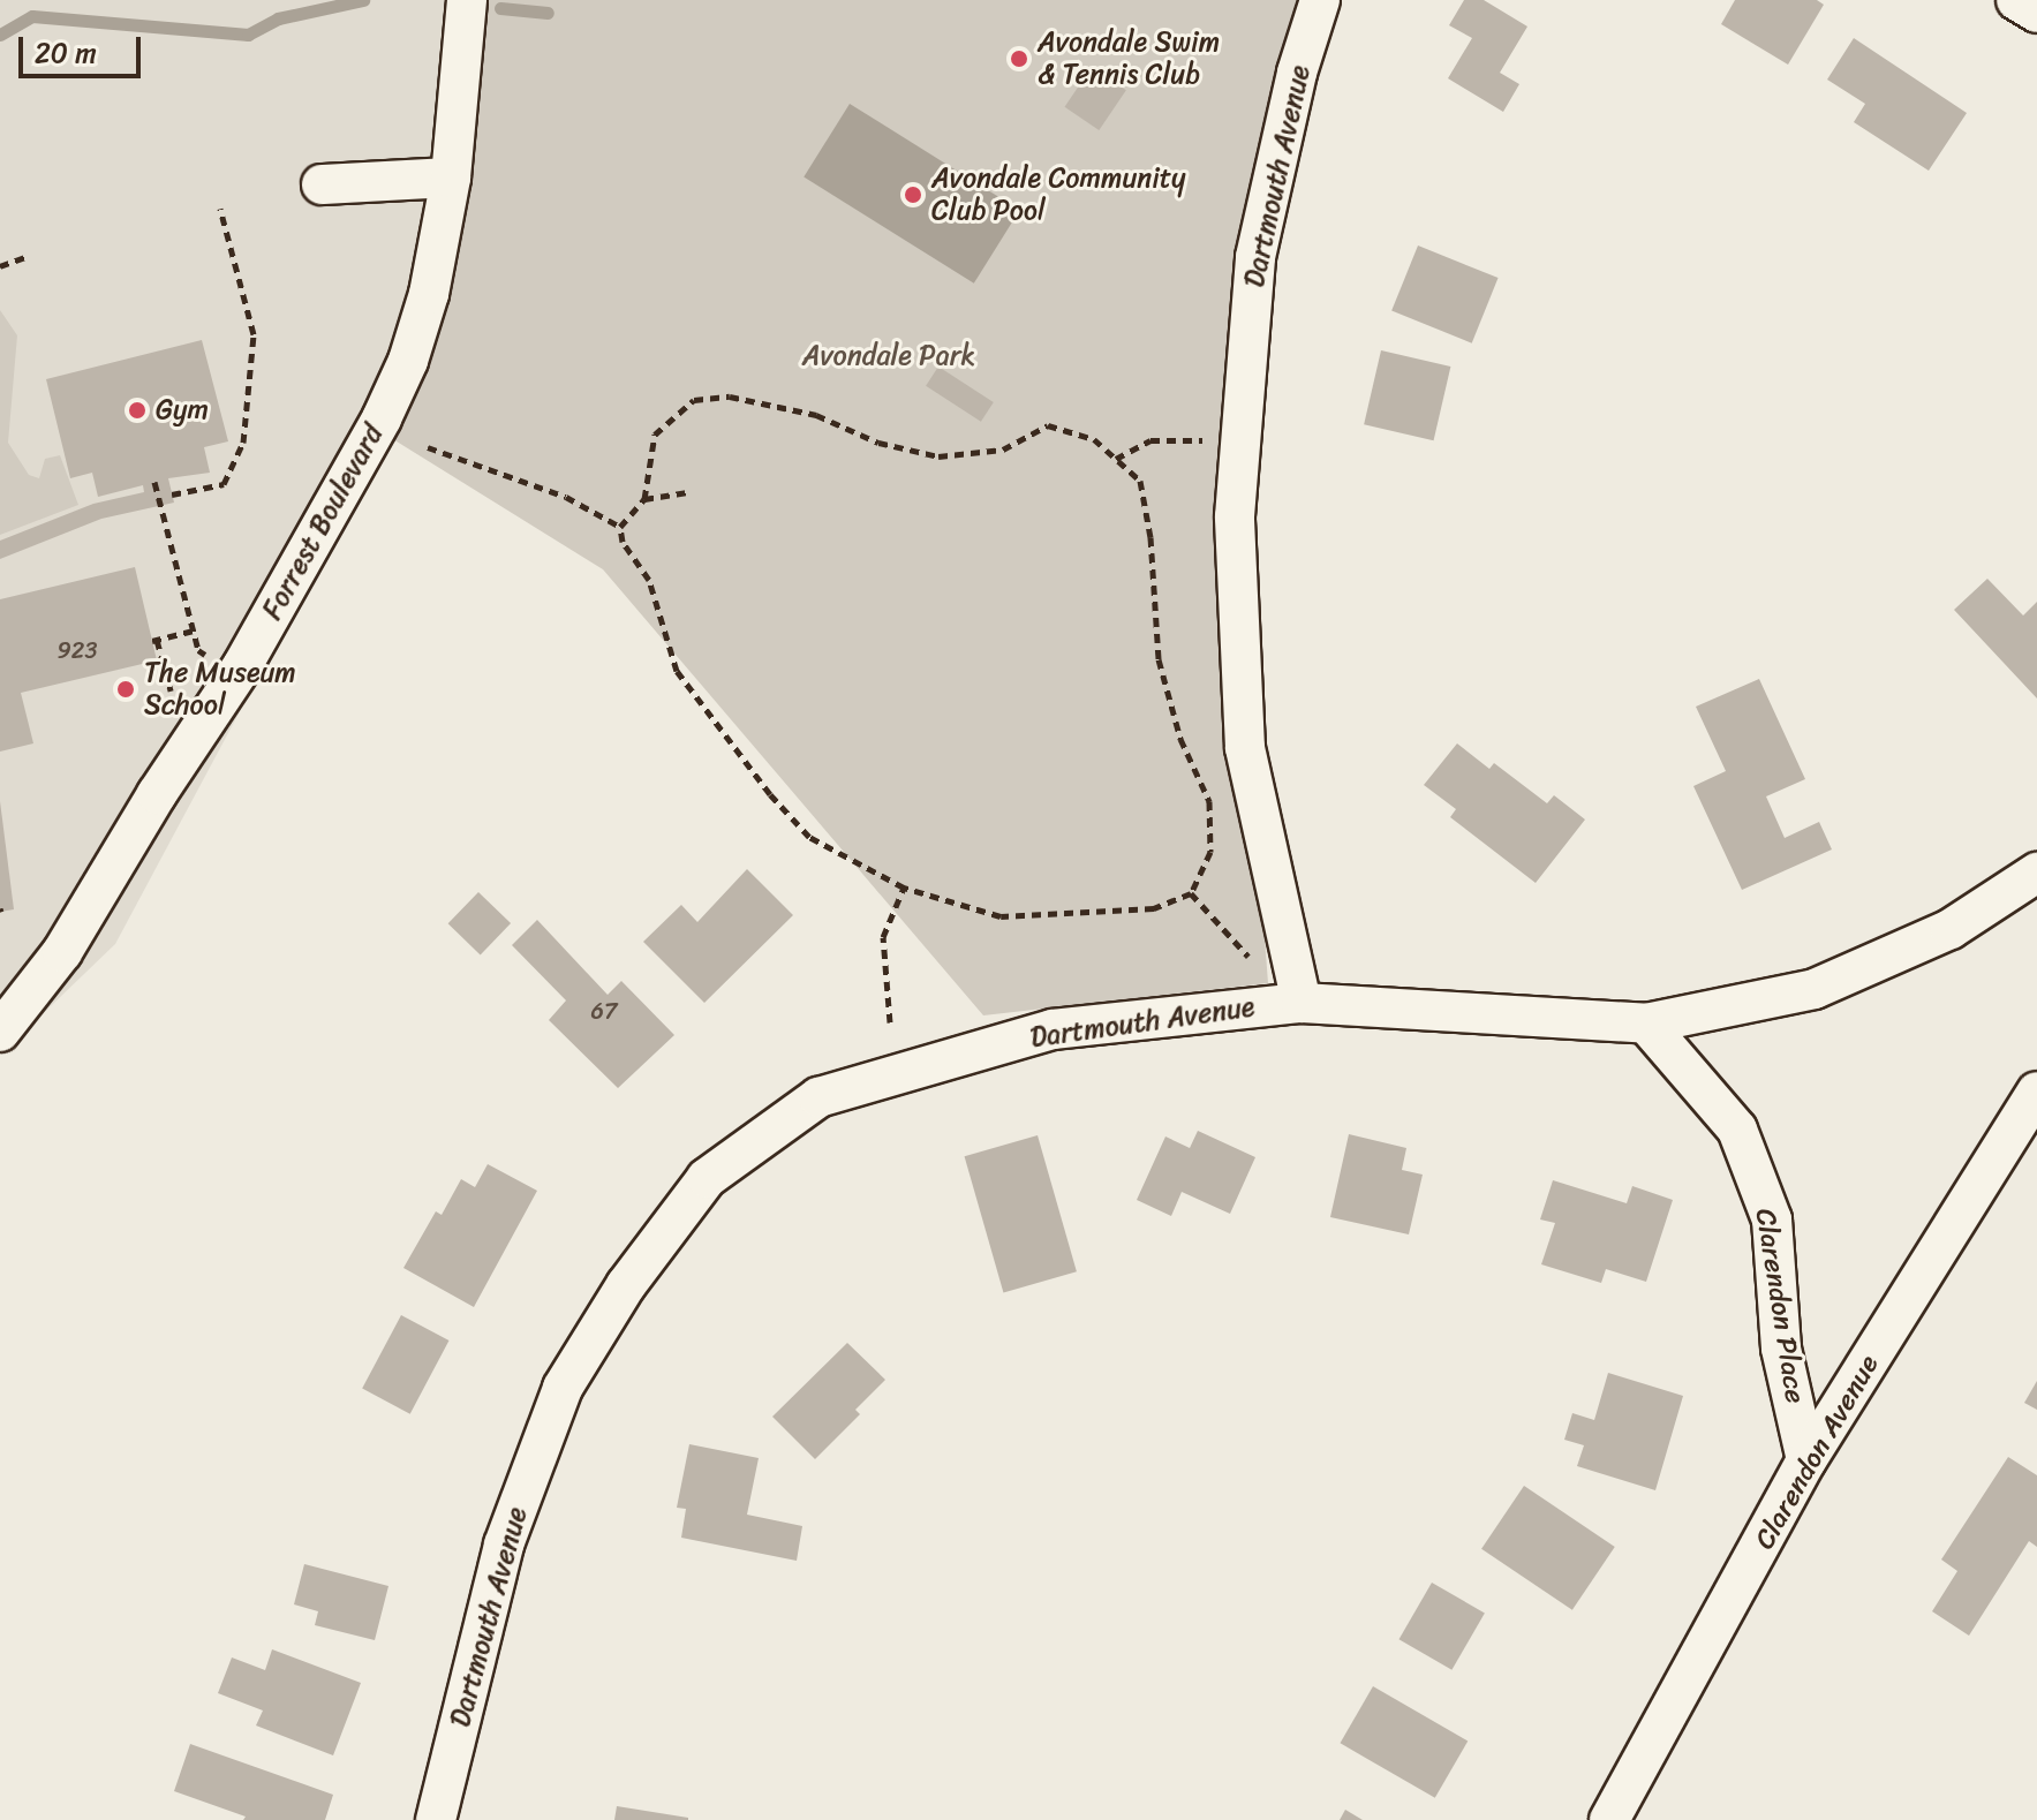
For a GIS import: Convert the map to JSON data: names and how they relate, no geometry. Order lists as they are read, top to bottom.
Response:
{
  "streets": {
    "street": [
      "Dartmouth Avenue",
      "Forrest Boulevard",
      "Clarendon Place",
      "Clarendon Avenue"
    ]
  },
  "crossings": [
    ["Clarendon Place", "Clarendon Avenue"]
  ],
  "parks": ["Avondale Park"],
  "places": [
    "Avondale Swim & Tennis Club",
    "Avondale Community Club Pool",
    "Gym",
    "The Museum School"
  ],
  "house_numbers": ["923", "67"],
  "scale_bar": "20 m"
}
